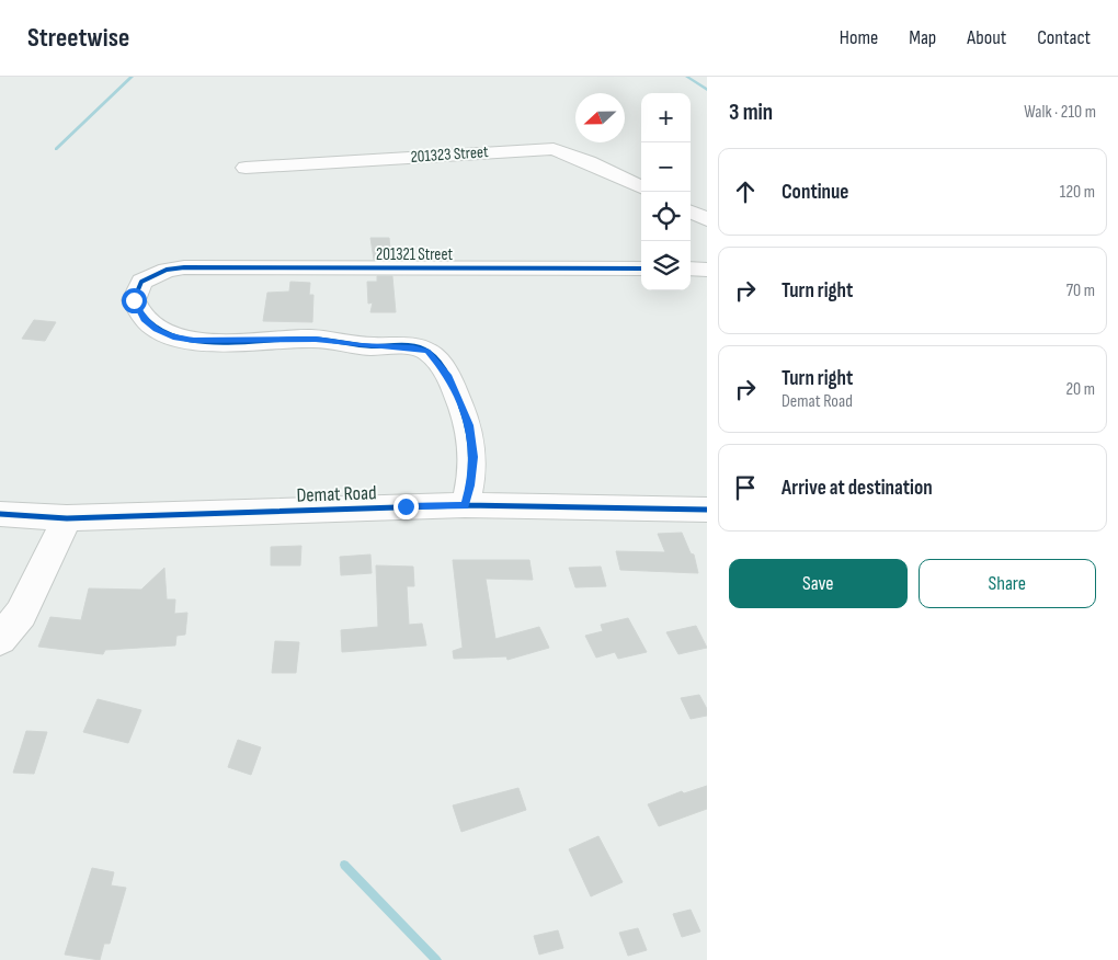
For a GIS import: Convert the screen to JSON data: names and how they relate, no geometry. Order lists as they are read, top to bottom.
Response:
{
  "streets": {
    "street": ["201323 Street", "201321 Street", "Demat Road"]
  },
  "crossings": [
    ["201321 Street", "Demat Road"]
  ],
  "north": "left",
  "page": {
    "header": "Streetwise",
    "nav": [
      "Home",
      "Map",
      "About",
      "Contact"
    ],
    "heading": ["3 min", "Walk · 210 m"],
    "map_buttons": ["+", "−"],
    "list": [
      ["Continue", "120 m"],
      ["Turn right", "70 m"],
      ["Turn right", "Demat Road", "20 m"],
      "Arrive at destination"
    ],
    "buttons": ["Save", "Share"]
  }
}
